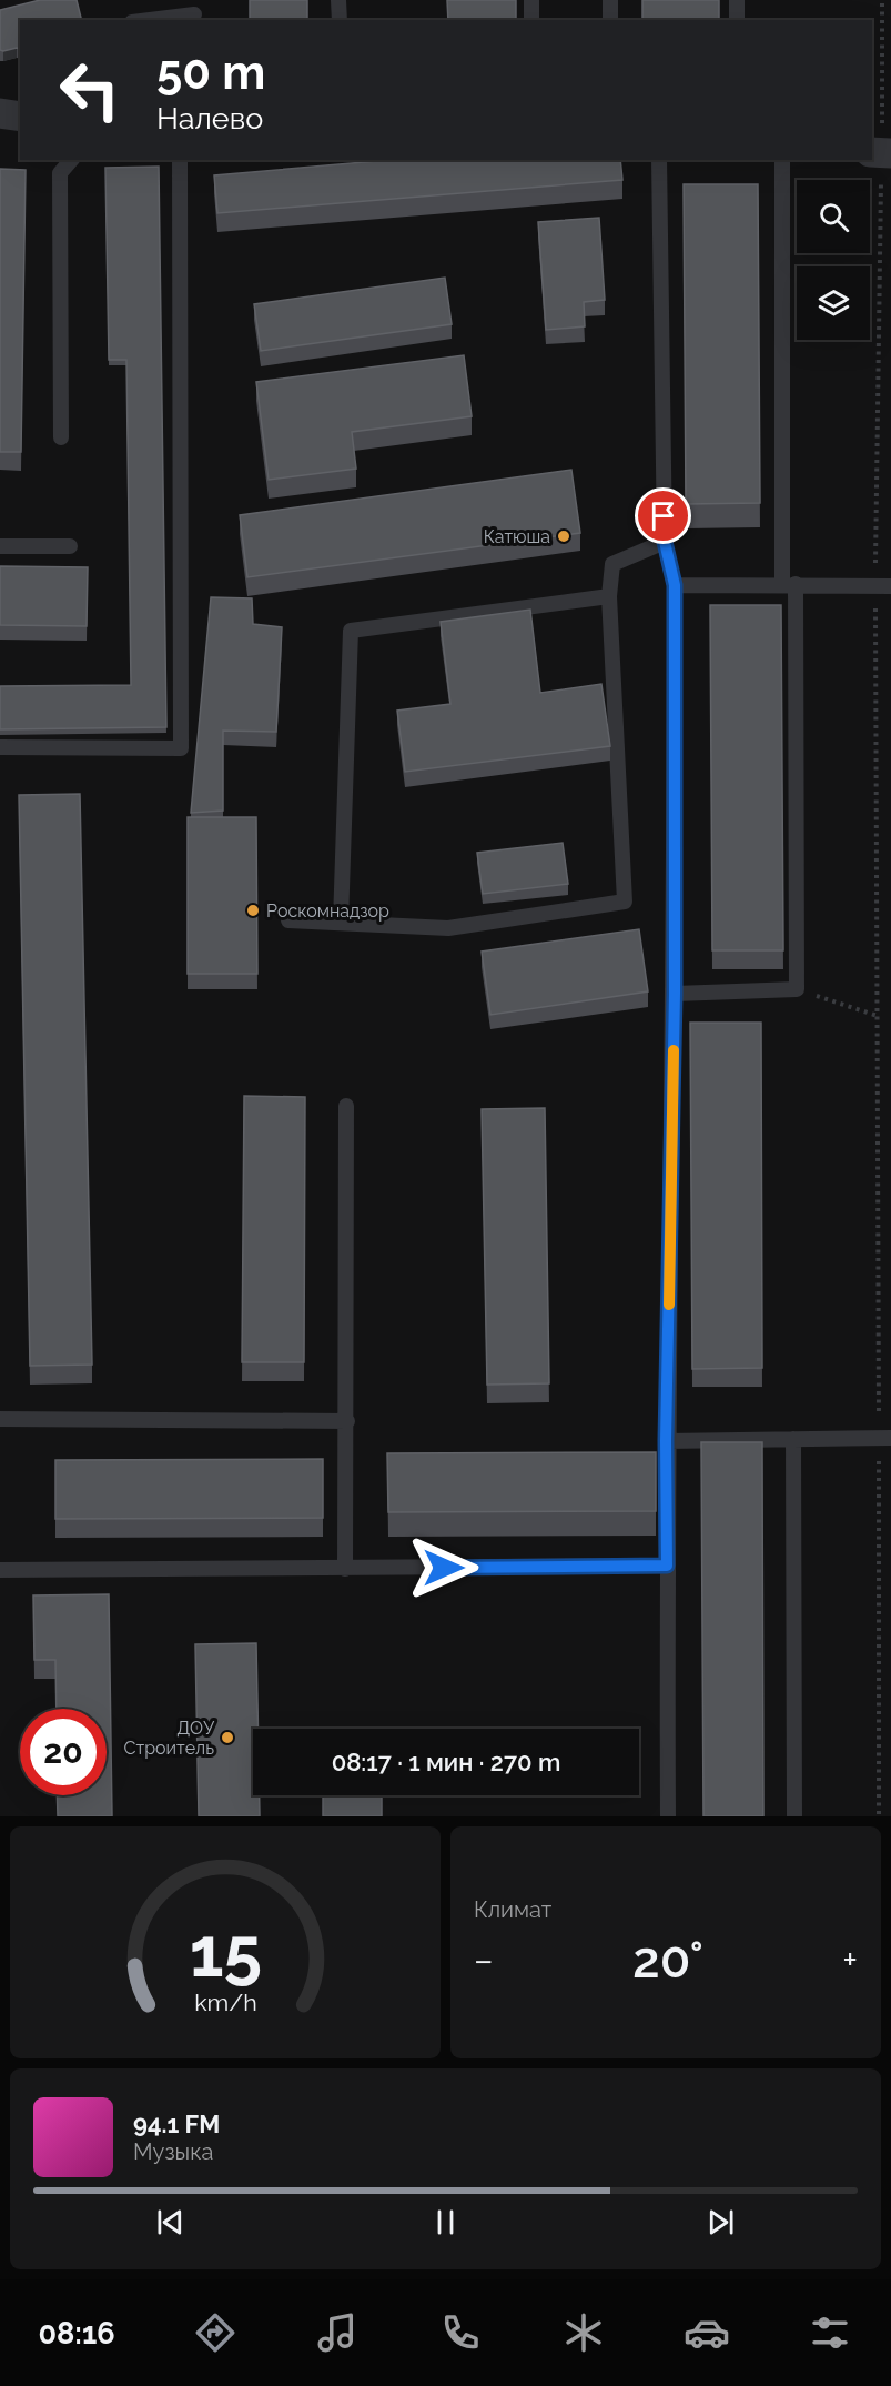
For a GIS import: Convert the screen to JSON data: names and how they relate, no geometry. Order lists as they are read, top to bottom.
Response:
{
  "places": ["Катюша", "Роскомнадзор", "ДОУ Строитель"],
  "page": {
    "turn": ["50 m", "Налево"],
    "limit": "20",
    "trip": "08:17 · 1 мин · 270 m",
    "tile": "Климат",
    "heat": ["−", "20°", "+"],
    "song": ["94.1 FM", "Музыка"],
    "tabs": "08:16",
    "gauge": ["15", "km/h"]
  }
}
